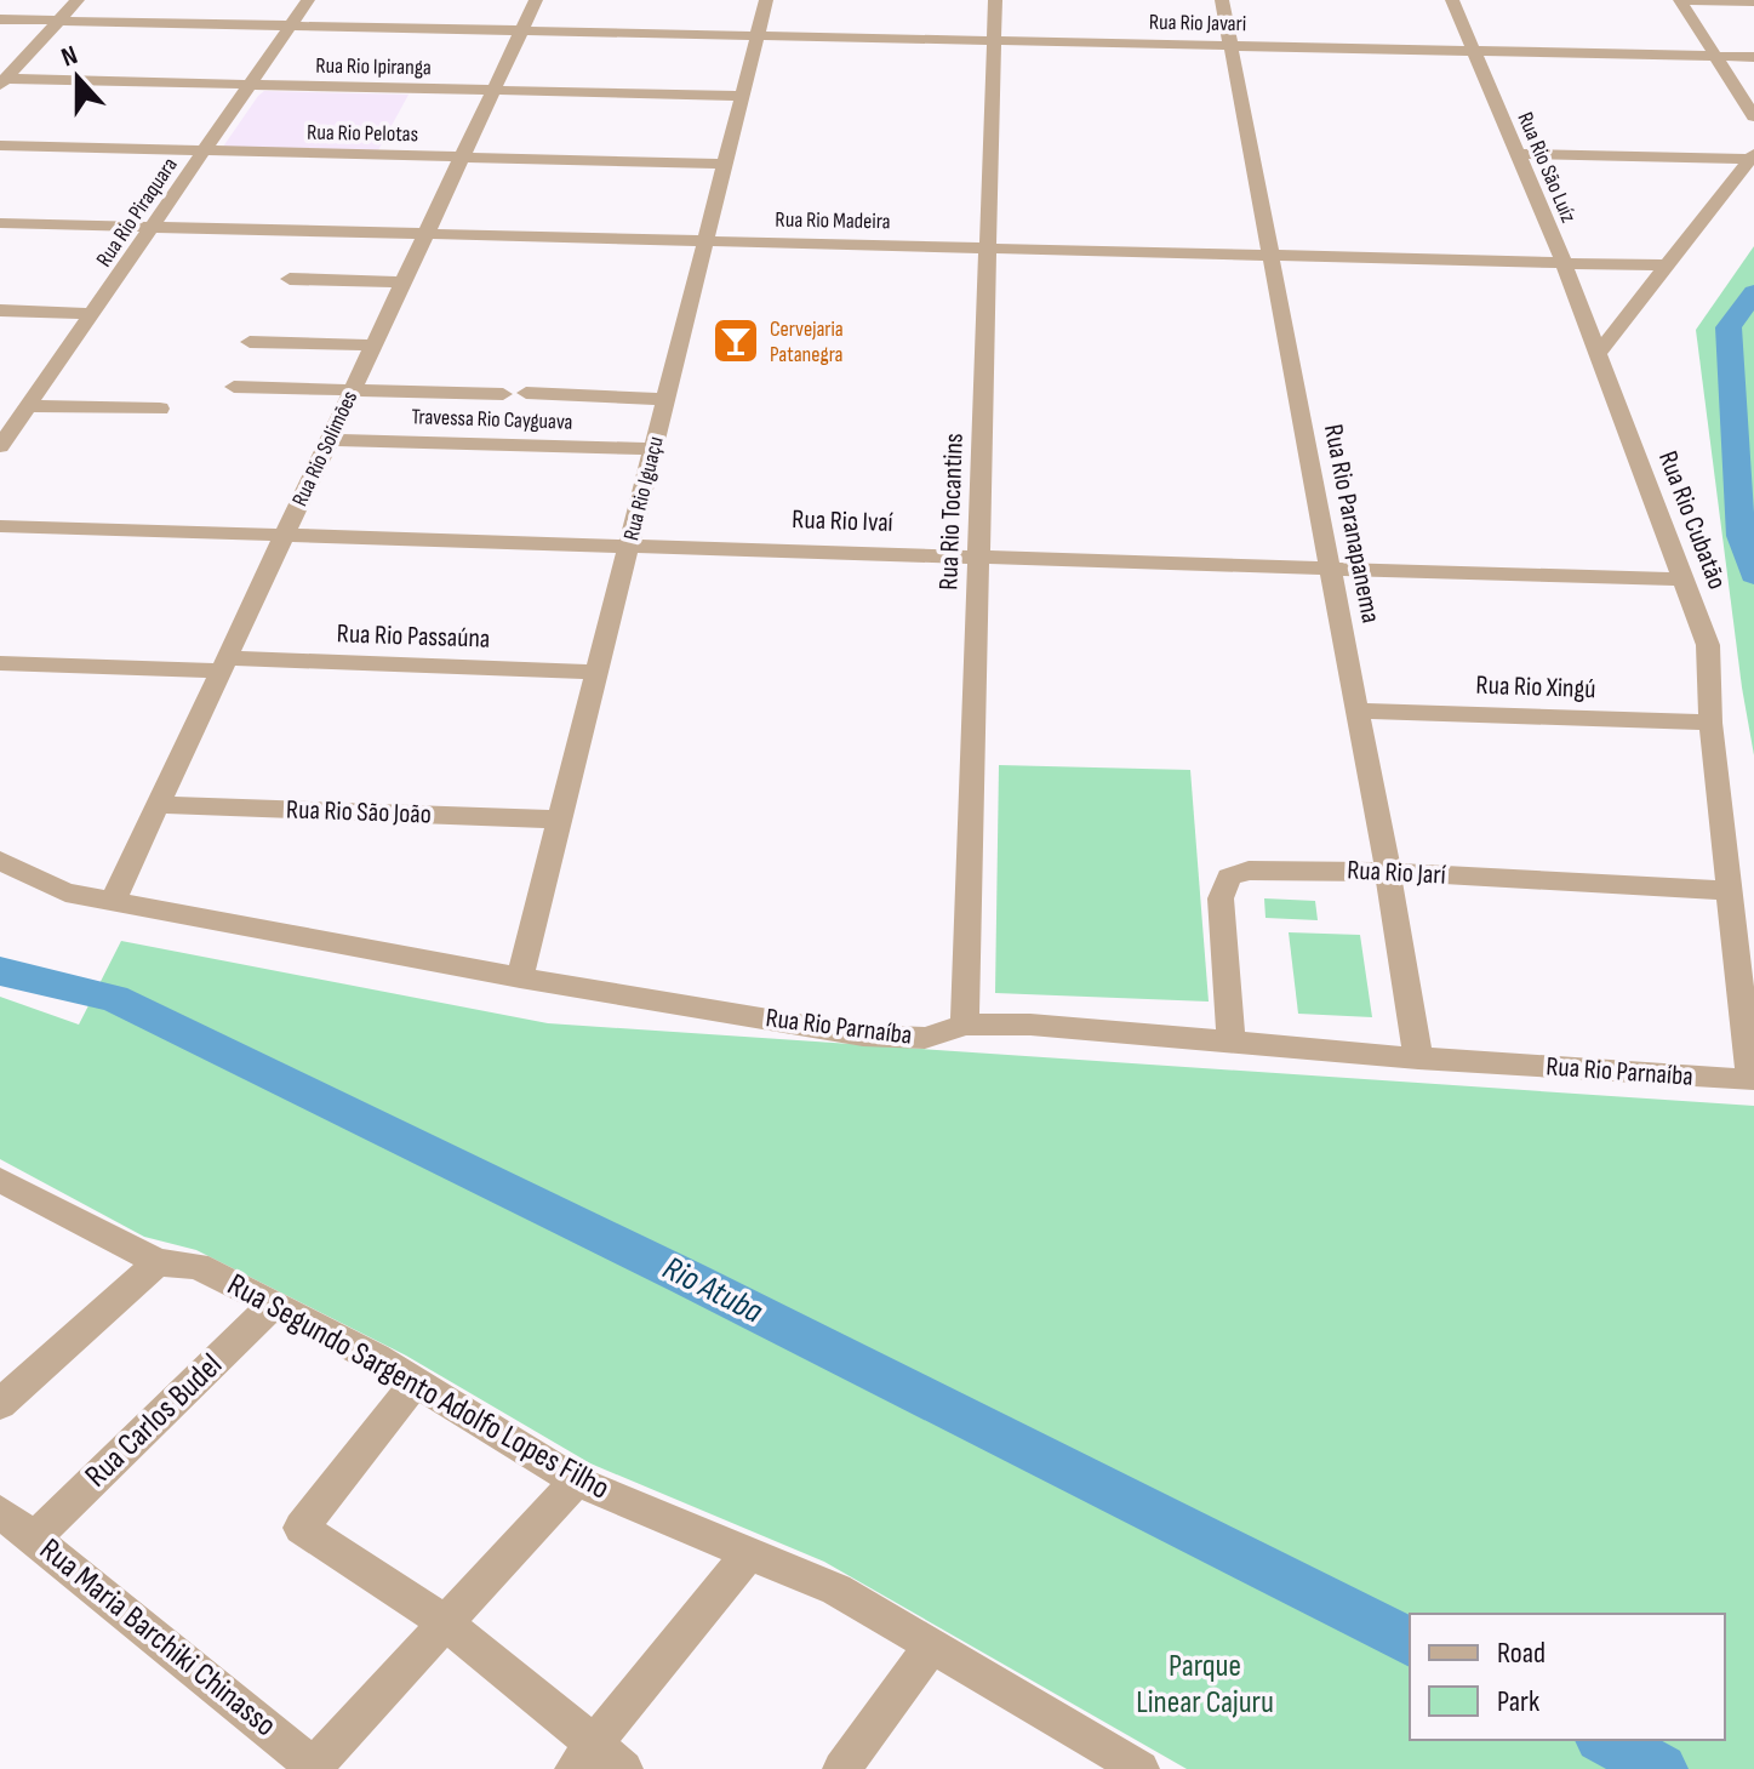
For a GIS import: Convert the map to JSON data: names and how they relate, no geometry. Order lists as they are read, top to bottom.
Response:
{
  "streets": {
    "street": [
      "Rua Rio Javari",
      "Rua Rio Ipiranga",
      "Rua Rio Pelotas",
      "Rua Rio São Luíz",
      "Rua Rio Piraquara",
      "Rua Rio Madeira",
      "Travessa Rio Cayguava",
      "Rua Rio Solimões",
      "Rua Rio Iguaçu",
      "Rua Rio Tocantins",
      "Rua Rio Cubatão",
      "Rua Rio Ivaí",
      "Rua Rio Paranapanema",
      "Rua Rio Passaúna",
      "Rua Rio Xingú",
      "Rua Rio São João",
      "Rua Rio Jarí",
      "Rua Rio Parnaíba",
      "Rua Segundo Sargento Adolfo Lopes Filho",
      "Rua Carlos Budel",
      "Rua Maria Barchiki Chinasso"
    ]
  },
  "crossings": [
    ["Rua Rio Javari", "Rua Rio São Luíz"],
    ["Rua Rio Javari", "Rua Rio Piraquara"],
    ["Rua Rio Javari", "Rua Rio Solimões"],
    ["Rua Rio Javari", "Rua Rio Iguaçu"],
    ["Rua Rio Javari", "Rua Rio Tocantins"],
    ["Rua Rio Javari", "Rua Rio Paranapanema"],
    ["Rua Rio Ipiranga", "Rua Rio Piraquara"],
    ["Rua Rio Ipiranga", "Rua Rio Solimões"],
    ["Rua Rio Ipiranga", "Rua Rio Iguaçu"],
    ["Rua Rio Pelotas", "Rua Rio Piraquara"],
    ["Rua Rio Pelotas", "Rua Rio Solimões"],
    ["Rua Rio Pelotas", "Rua Rio Iguaçu"],
    ["Rua Rio São Luíz", "Rua Rio Madeira"],
    ["Rua Rio São Luíz", "Rua Rio Cubatão"],
    ["Rua Rio Piraquara", "Rua Rio Madeira"],
    ["Rua Rio Madeira", "Rua Rio Solimões"],
    ["Rua Rio Madeira", "Rua Rio Iguaçu"],
    ["Rua Rio Madeira", "Rua Rio Tocantins"],
    ["Rua Rio Madeira", "Rua Rio Paranapanema"],
    ["Travessa Rio Cayguava", "Rua Rio Solimões"],
    ["Travessa Rio Cayguava", "Rua Rio Iguaçu"],
    ["Rua Rio Solimões", "Rua Rio Ivaí"],
    ["Rua Rio Solimões", "Rua Rio Passaúna"],
    ["Rua Rio Solimões", "Rua Rio São João"],
    ["Rua Rio Solimões", "Rua Rio Parnaíba"],
    ["Rua Rio Iguaçu", "Rua Rio Ivaí"],
    ["Rua Rio Iguaçu", "Rua Rio Passaúna"],
    ["Rua Rio Iguaçu", "Rua Rio São João"],
    ["Rua Rio Iguaçu", "Rua Rio Parnaíba"],
    ["Rua Rio Tocantins", "Rua Rio Ivaí"],
    ["Rua Rio Tocantins", "Rua Rio Parnaíba"],
    ["Rua Rio Cubatão", "Rua Rio Ivaí"],
    ["Rua Rio Cubatão", "Rua Rio Xingú"],
    ["Rua Rio Cubatão", "Rua Rio Jarí"],
    ["Rua Rio Cubatão", "Rua Rio Parnaíba"],
    ["Rua Rio Ivaí", "Rua Rio Paranapanema"],
    ["Rua Rio Paranapanema", "Rua Rio Xingú"],
    ["Rua Rio Paranapanema", "Rua Rio Jarí"],
    ["Rua Rio Paranapanema", "Rua Rio Parnaíba"],
    ["Rua Rio Jarí", "Rua Rio Parnaíba"],
    ["Rua Segundo Sargento Adolfo Lopes Filho", "Rua Carlos Budel"],
    ["Rua Carlos Budel", "Rua Maria Barchiki Chinasso"]
  ],
  "water": ["Rio Atuba"],
  "parks": ["Parque Linear Cajuru"],
  "places": {
    "bar": ["Cervejaria Patanegra"]
  },
  "legend": ["Road", "Park"],
  "north": "top"
}
